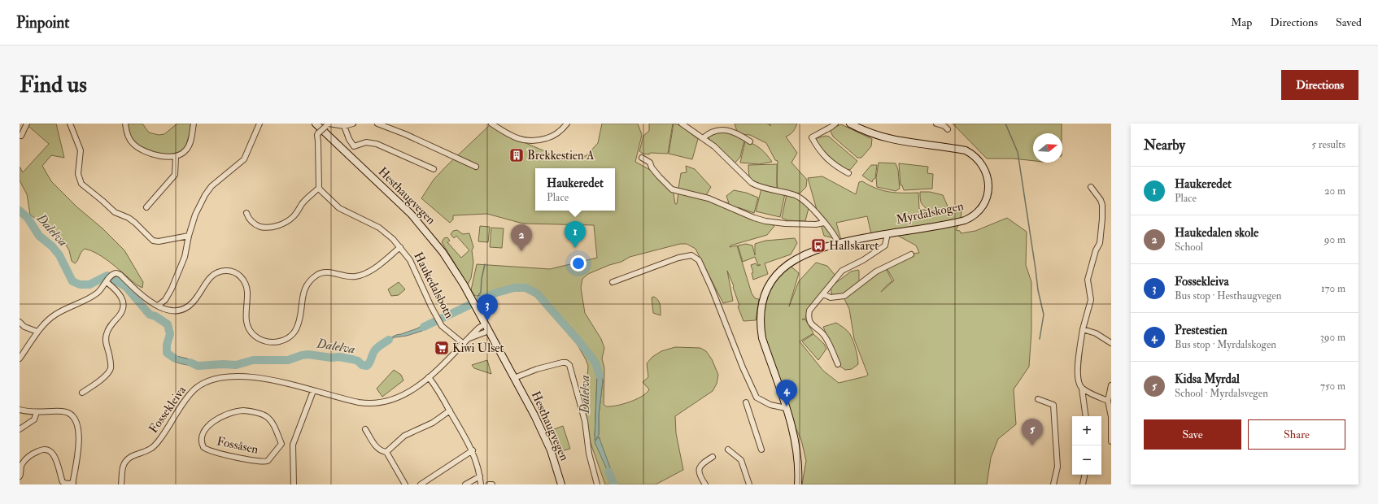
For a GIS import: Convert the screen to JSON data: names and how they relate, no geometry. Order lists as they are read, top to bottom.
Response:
{
  "streets": {
    "main road": ["Hesthaugvegen", "Myrdalskogen"],
    "street": ["Haukedalsbotn", "Fossekleiva", "Fossåsen"]
  },
  "crossings": [
    ["Hesthaugvegen", "Fossekleiva"],
    ["Haukedalsbotn", "Fossekleiva"]
  ],
  "water": ["Dalelva"],
  "places": {
    "building": ["Brekkestien A"],
    "bus stop": ["Hallskaret"],
    "supermarket": ["Kiwi Ulset"]
  },
  "north": "right",
  "page": {
    "header": "Pinpoint",
    "nav": ["Map", "Directions", "Saved"],
    "buttons": [
      "Directions",
      ["Save", "Share"]
    ],
    "title": "Find us",
    "heading": ["Nearby", "5 results"],
    "list": [
      {
        "mark": "1",
        "name": "Haukeredet",
        "note": "Place",
        "value": "20 m"
      },
      {
        "mark": "2",
        "name": "Haukedalen skole",
        "note": "School",
        "value": "90 m"
      },
      {
        "mark": "3",
        "name": "Fossekleiva",
        "note": "Bus stop · Hesthaugvegen",
        "value": "170 m"
      },
      {
        "mark": "4",
        "name": "Prestestien",
        "note": "Bus stop · Myrdalskogen",
        "value": "390 m"
      },
      {
        "mark": "5",
        "name": "Kidsa Myrdal",
        "note": "School · Myrdalsvegen",
        "value": "750 m"
      }
    ],
    "popup": ["Haukeredet", "Place"],
    "pins": [
      "1",
      "2",
      "3",
      "4",
      "5"
    ],
    "map_buttons": ["+", "−"]
  }
}
